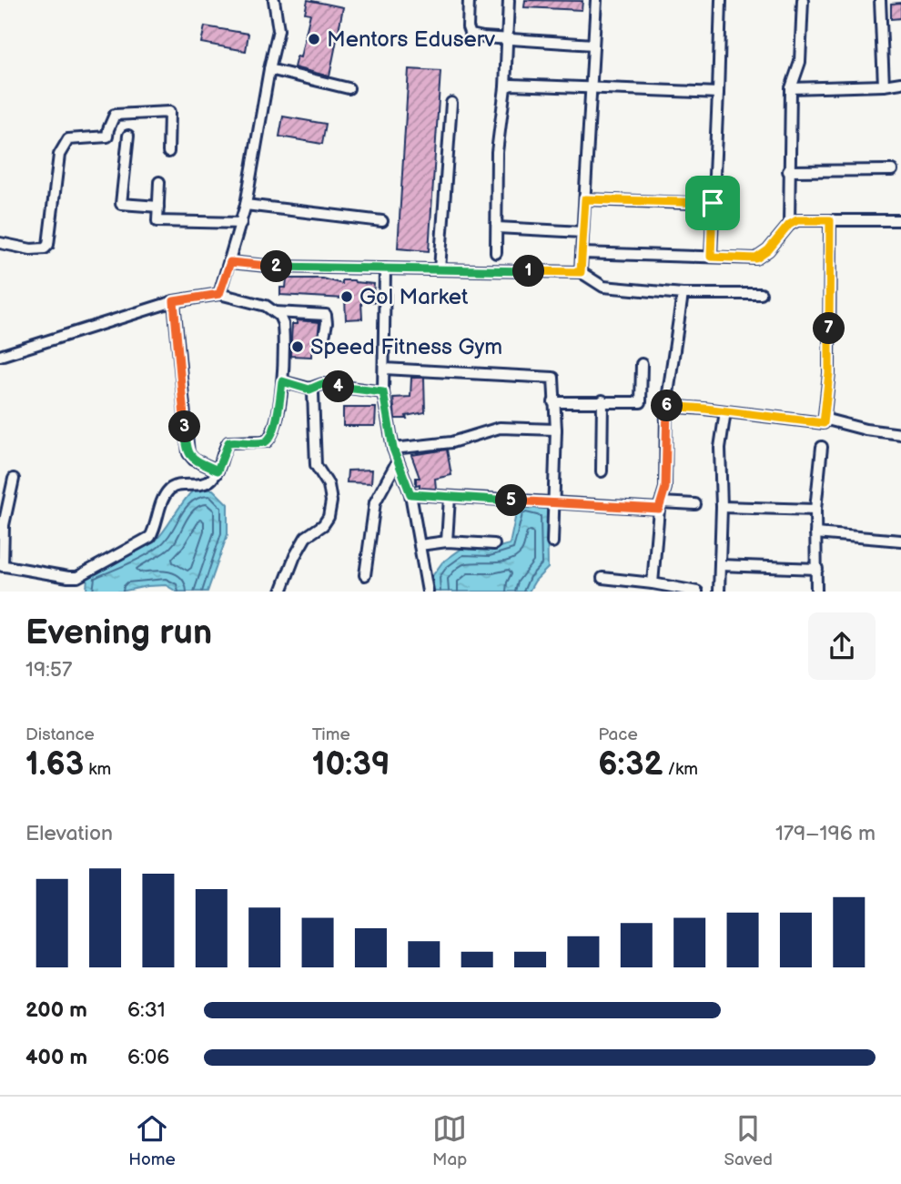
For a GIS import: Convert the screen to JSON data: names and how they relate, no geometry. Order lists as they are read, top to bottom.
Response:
{
  "places": ["Mentors Eduserv", "Gol Market", "Speed Fitness Gym"],
  "page": {
    "pins": [
      "2",
      "1",
      "7",
      "4",
      "6",
      "3",
      "5"
    ],
    "heading": ["Evening run", "19:57"],
    "stats": [
      ["Distance", "1.63 km"],
      ["Time", "10:39"],
      ["Pace", "6:32 /km"]
    ],
    "chart": ["Elevation", "179–196 m"],
    "list": [
      {
        "name": "200 m",
        "note": "6:31"
      },
      {
        "name": "400 m",
        "note": "6:06"
      }
    ],
    "tabs": ["Home", "Map", "Saved"]
  }
}
